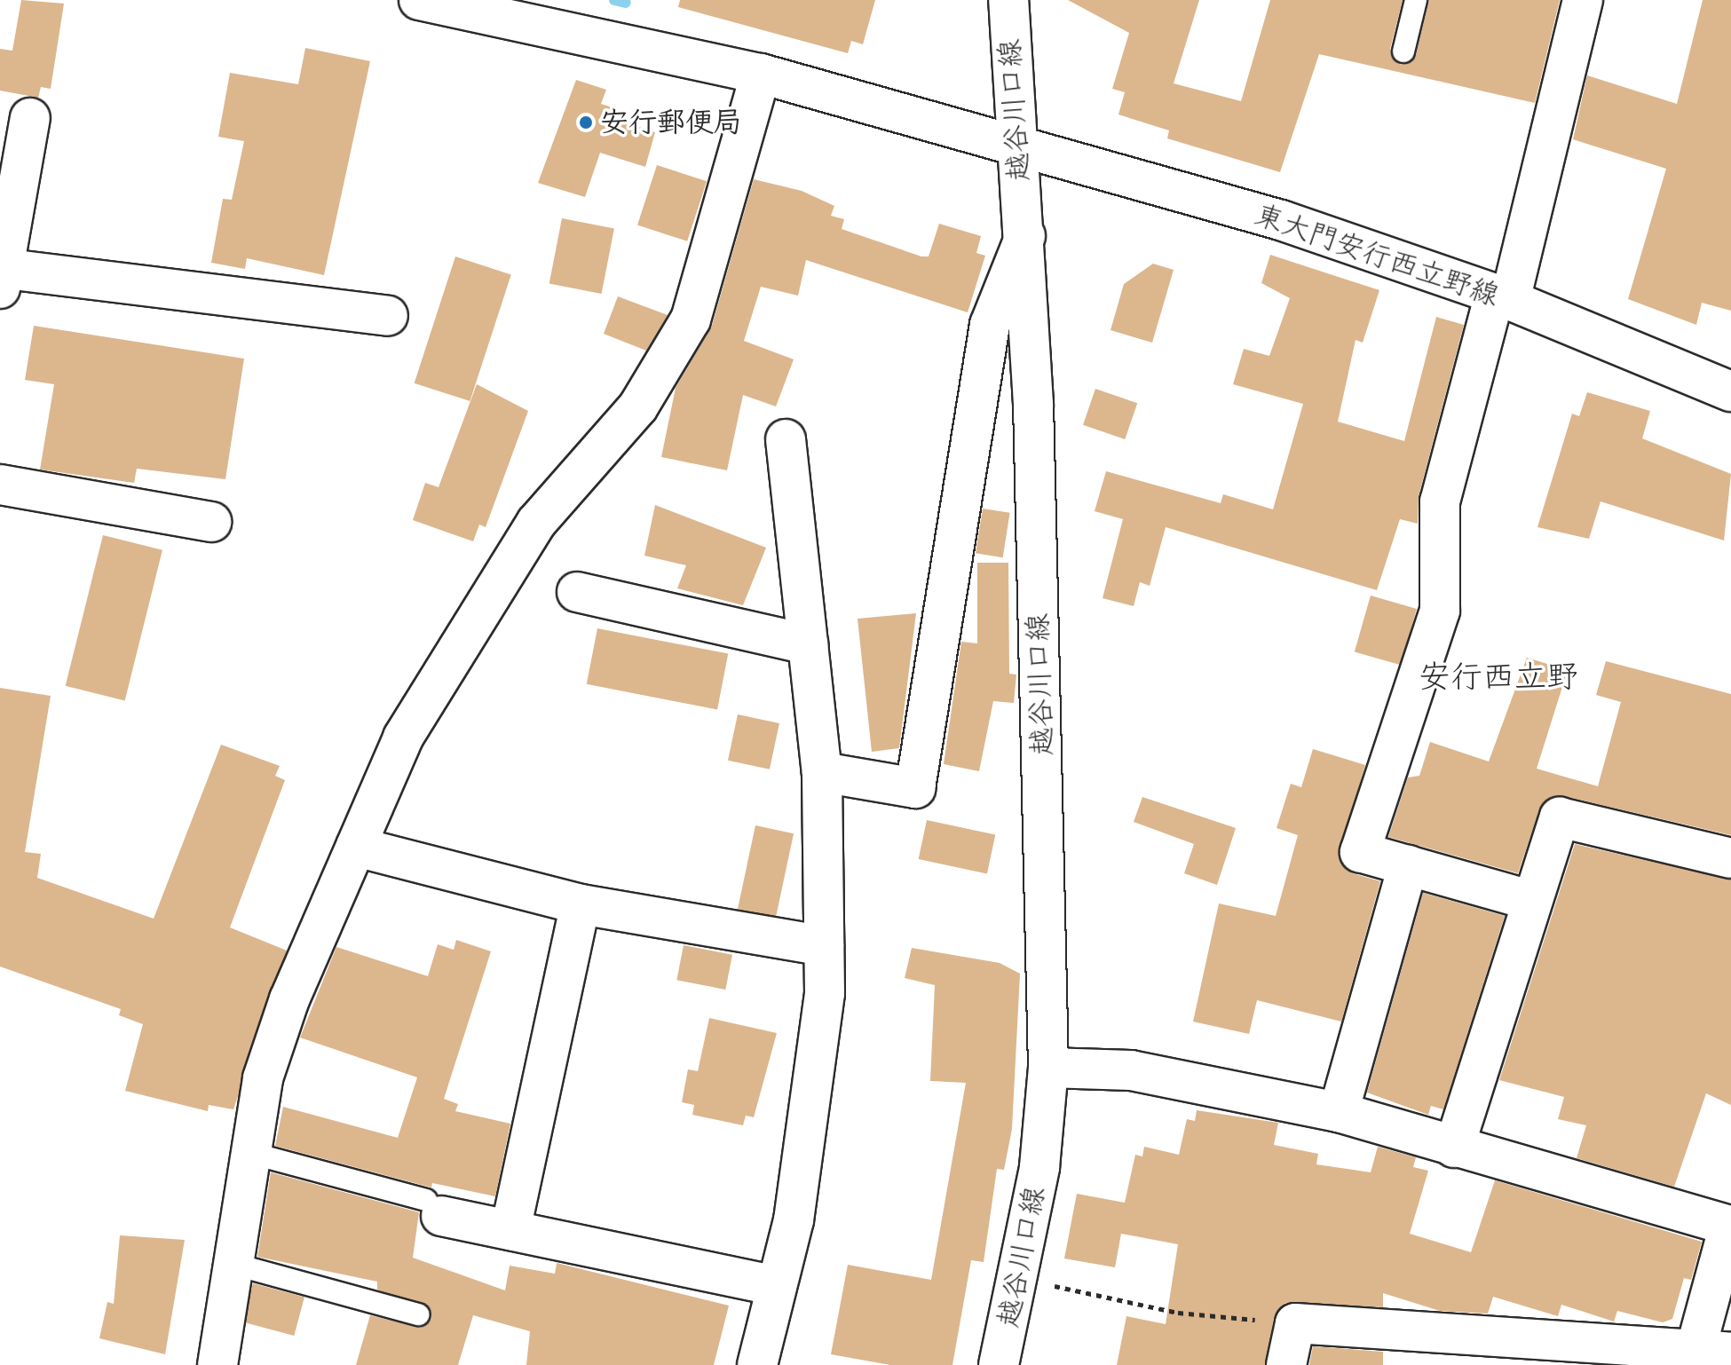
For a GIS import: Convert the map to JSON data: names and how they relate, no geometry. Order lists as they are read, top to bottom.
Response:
{
  "streets": {
    "street": ["越谷川口線", "東大門安行西立野線"]
  },
  "crossings": [
    ["越谷川口線", "東大門安行西立野線"]
  ],
  "districts": ["安行西立野"],
  "places": ["安行郵便局"]
}
